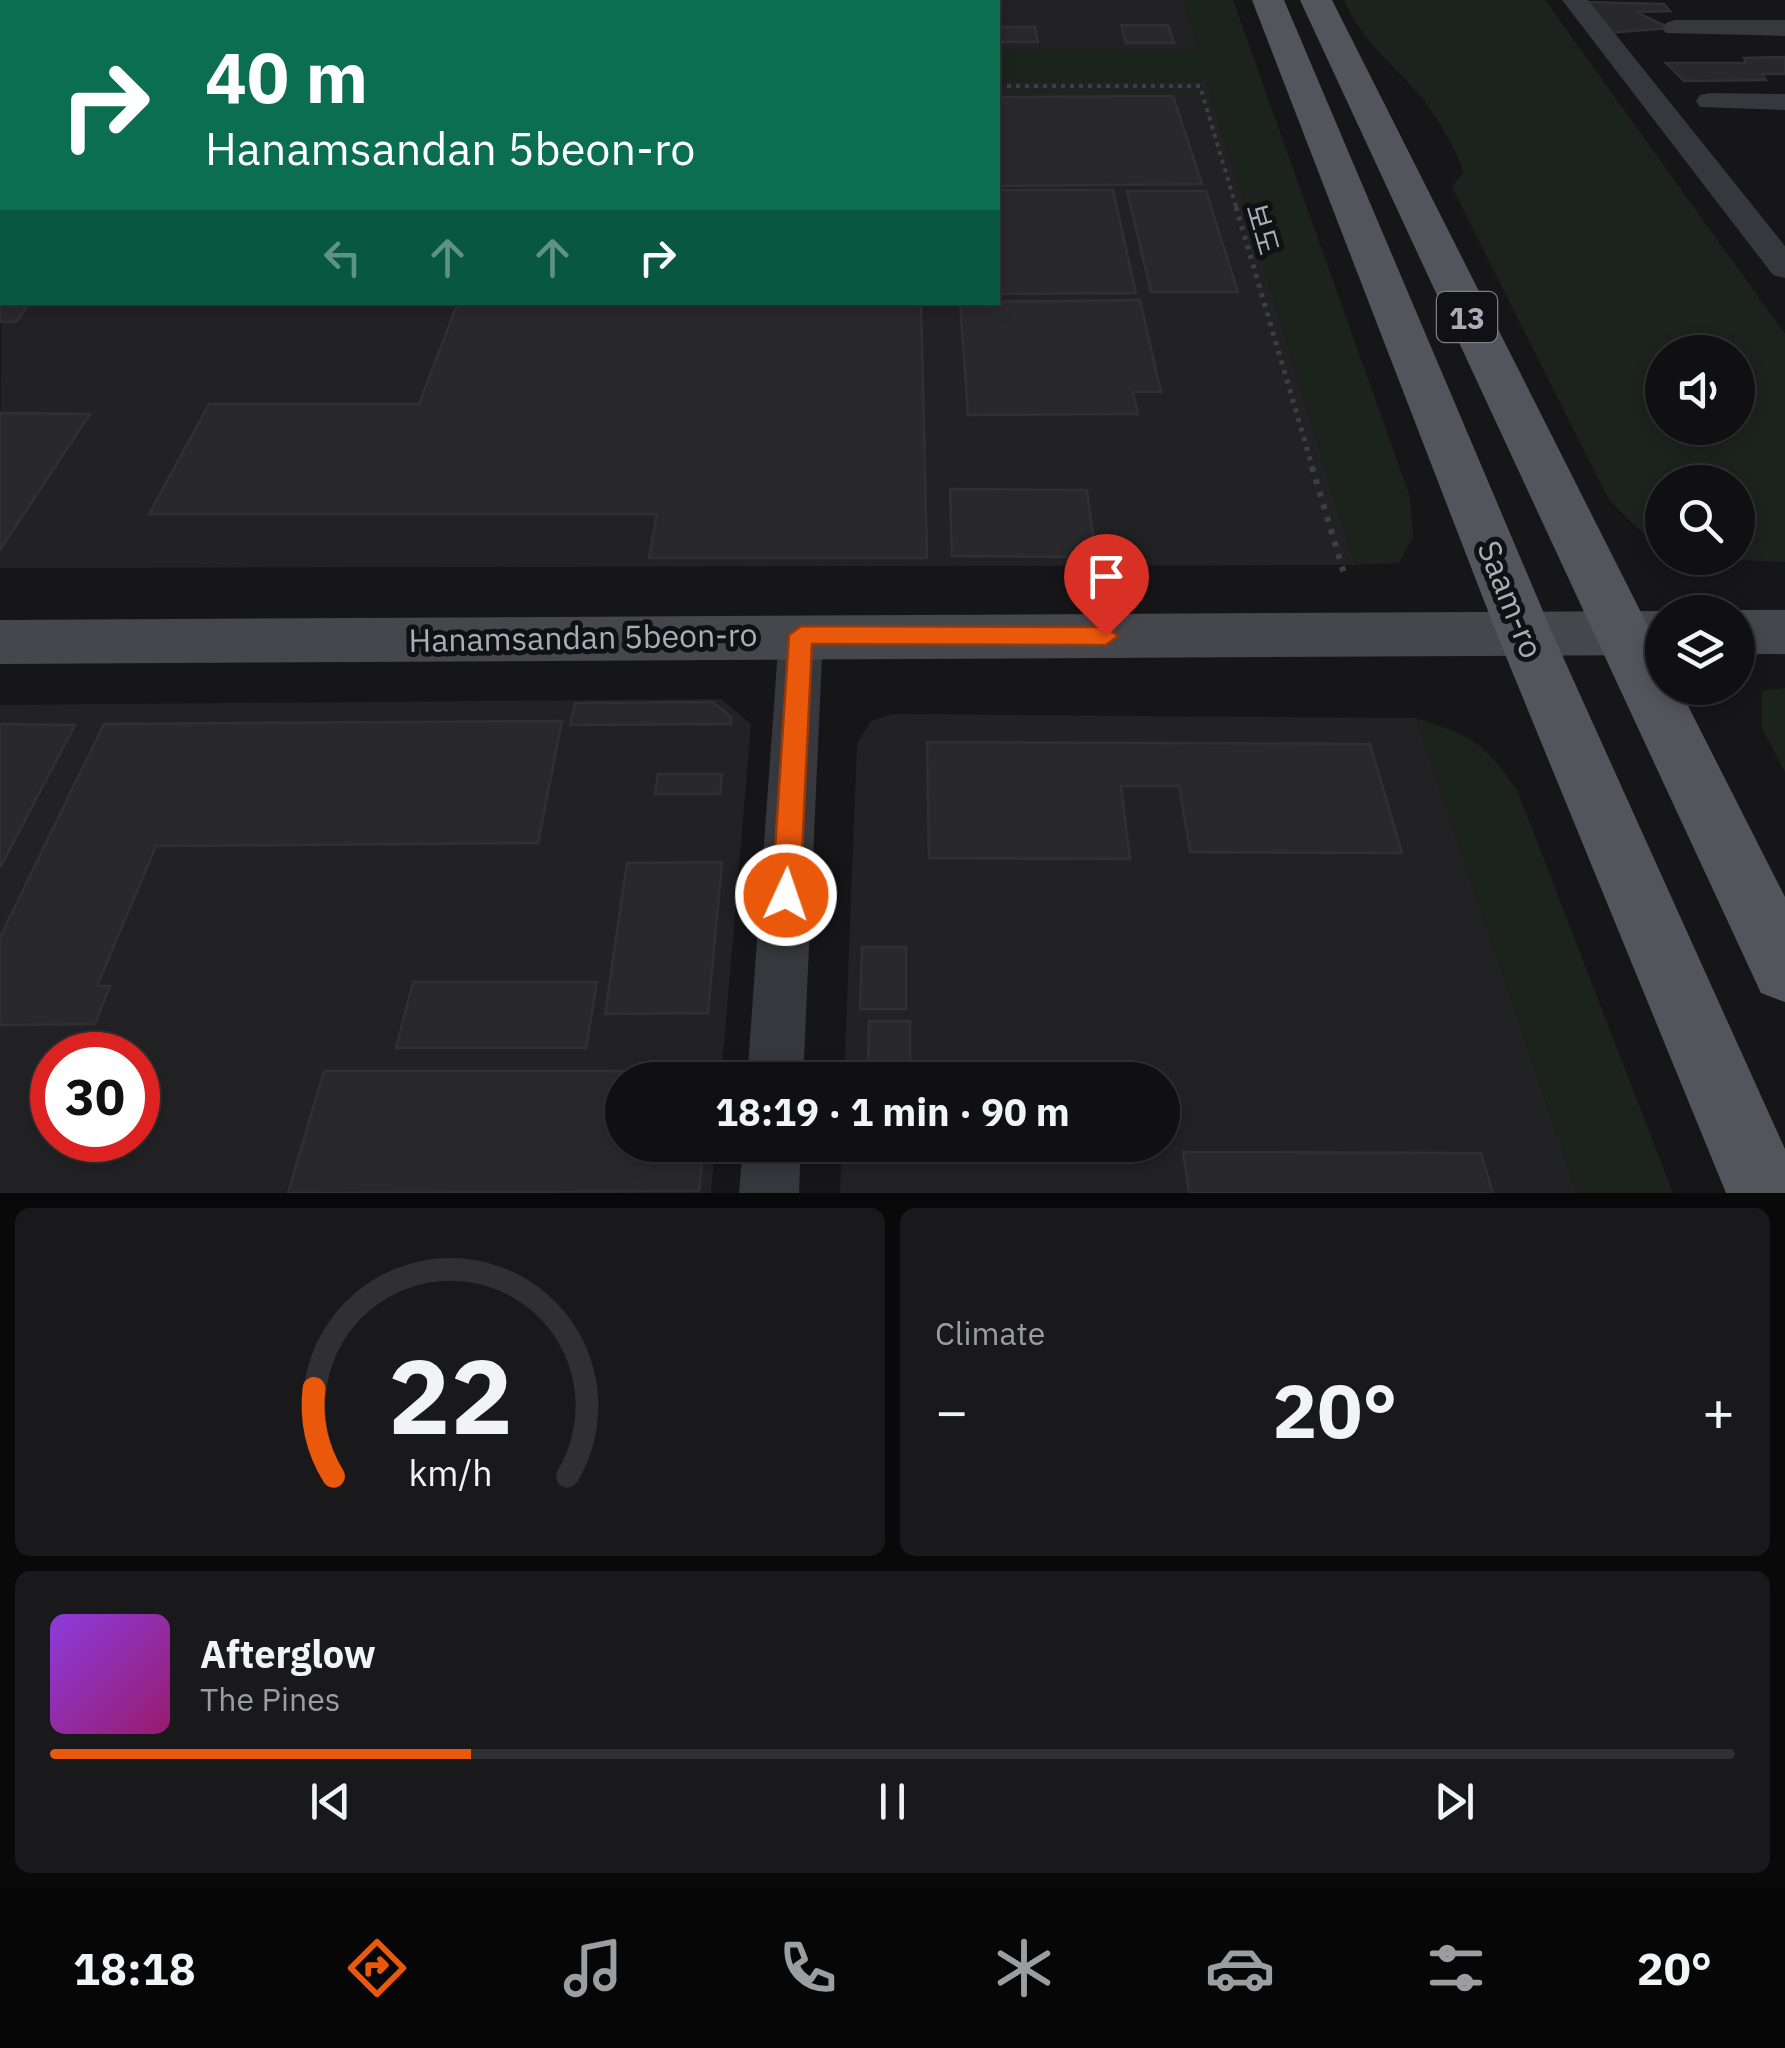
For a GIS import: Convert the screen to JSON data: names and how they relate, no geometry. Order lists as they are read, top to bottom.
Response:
{
  "streets": {
    "main road": ["13", "Saam-ro"],
    "street": ["Hanamsandan 5beon-ro"],
    "path": ["보도"]
  },
  "crossings": [
    ["13", "Hanamsandan 5beon-ro"],
    ["Saam-ro", "Hanamsandan 5beon-ro"]
  ],
  "page": {
    "turn": ["40 m", "Hanamsandan 5beon-ro"],
    "limit": "30",
    "trip": "18:19 · 1 min · 90 m",
    "tile": "Climate",
    "heat": ["−", "20°", "+"],
    "song": ["Afterglow", "The Pines"],
    "tabs": ["18:18", "20°"],
    "gauge": ["22", "km/h"]
  }
}
